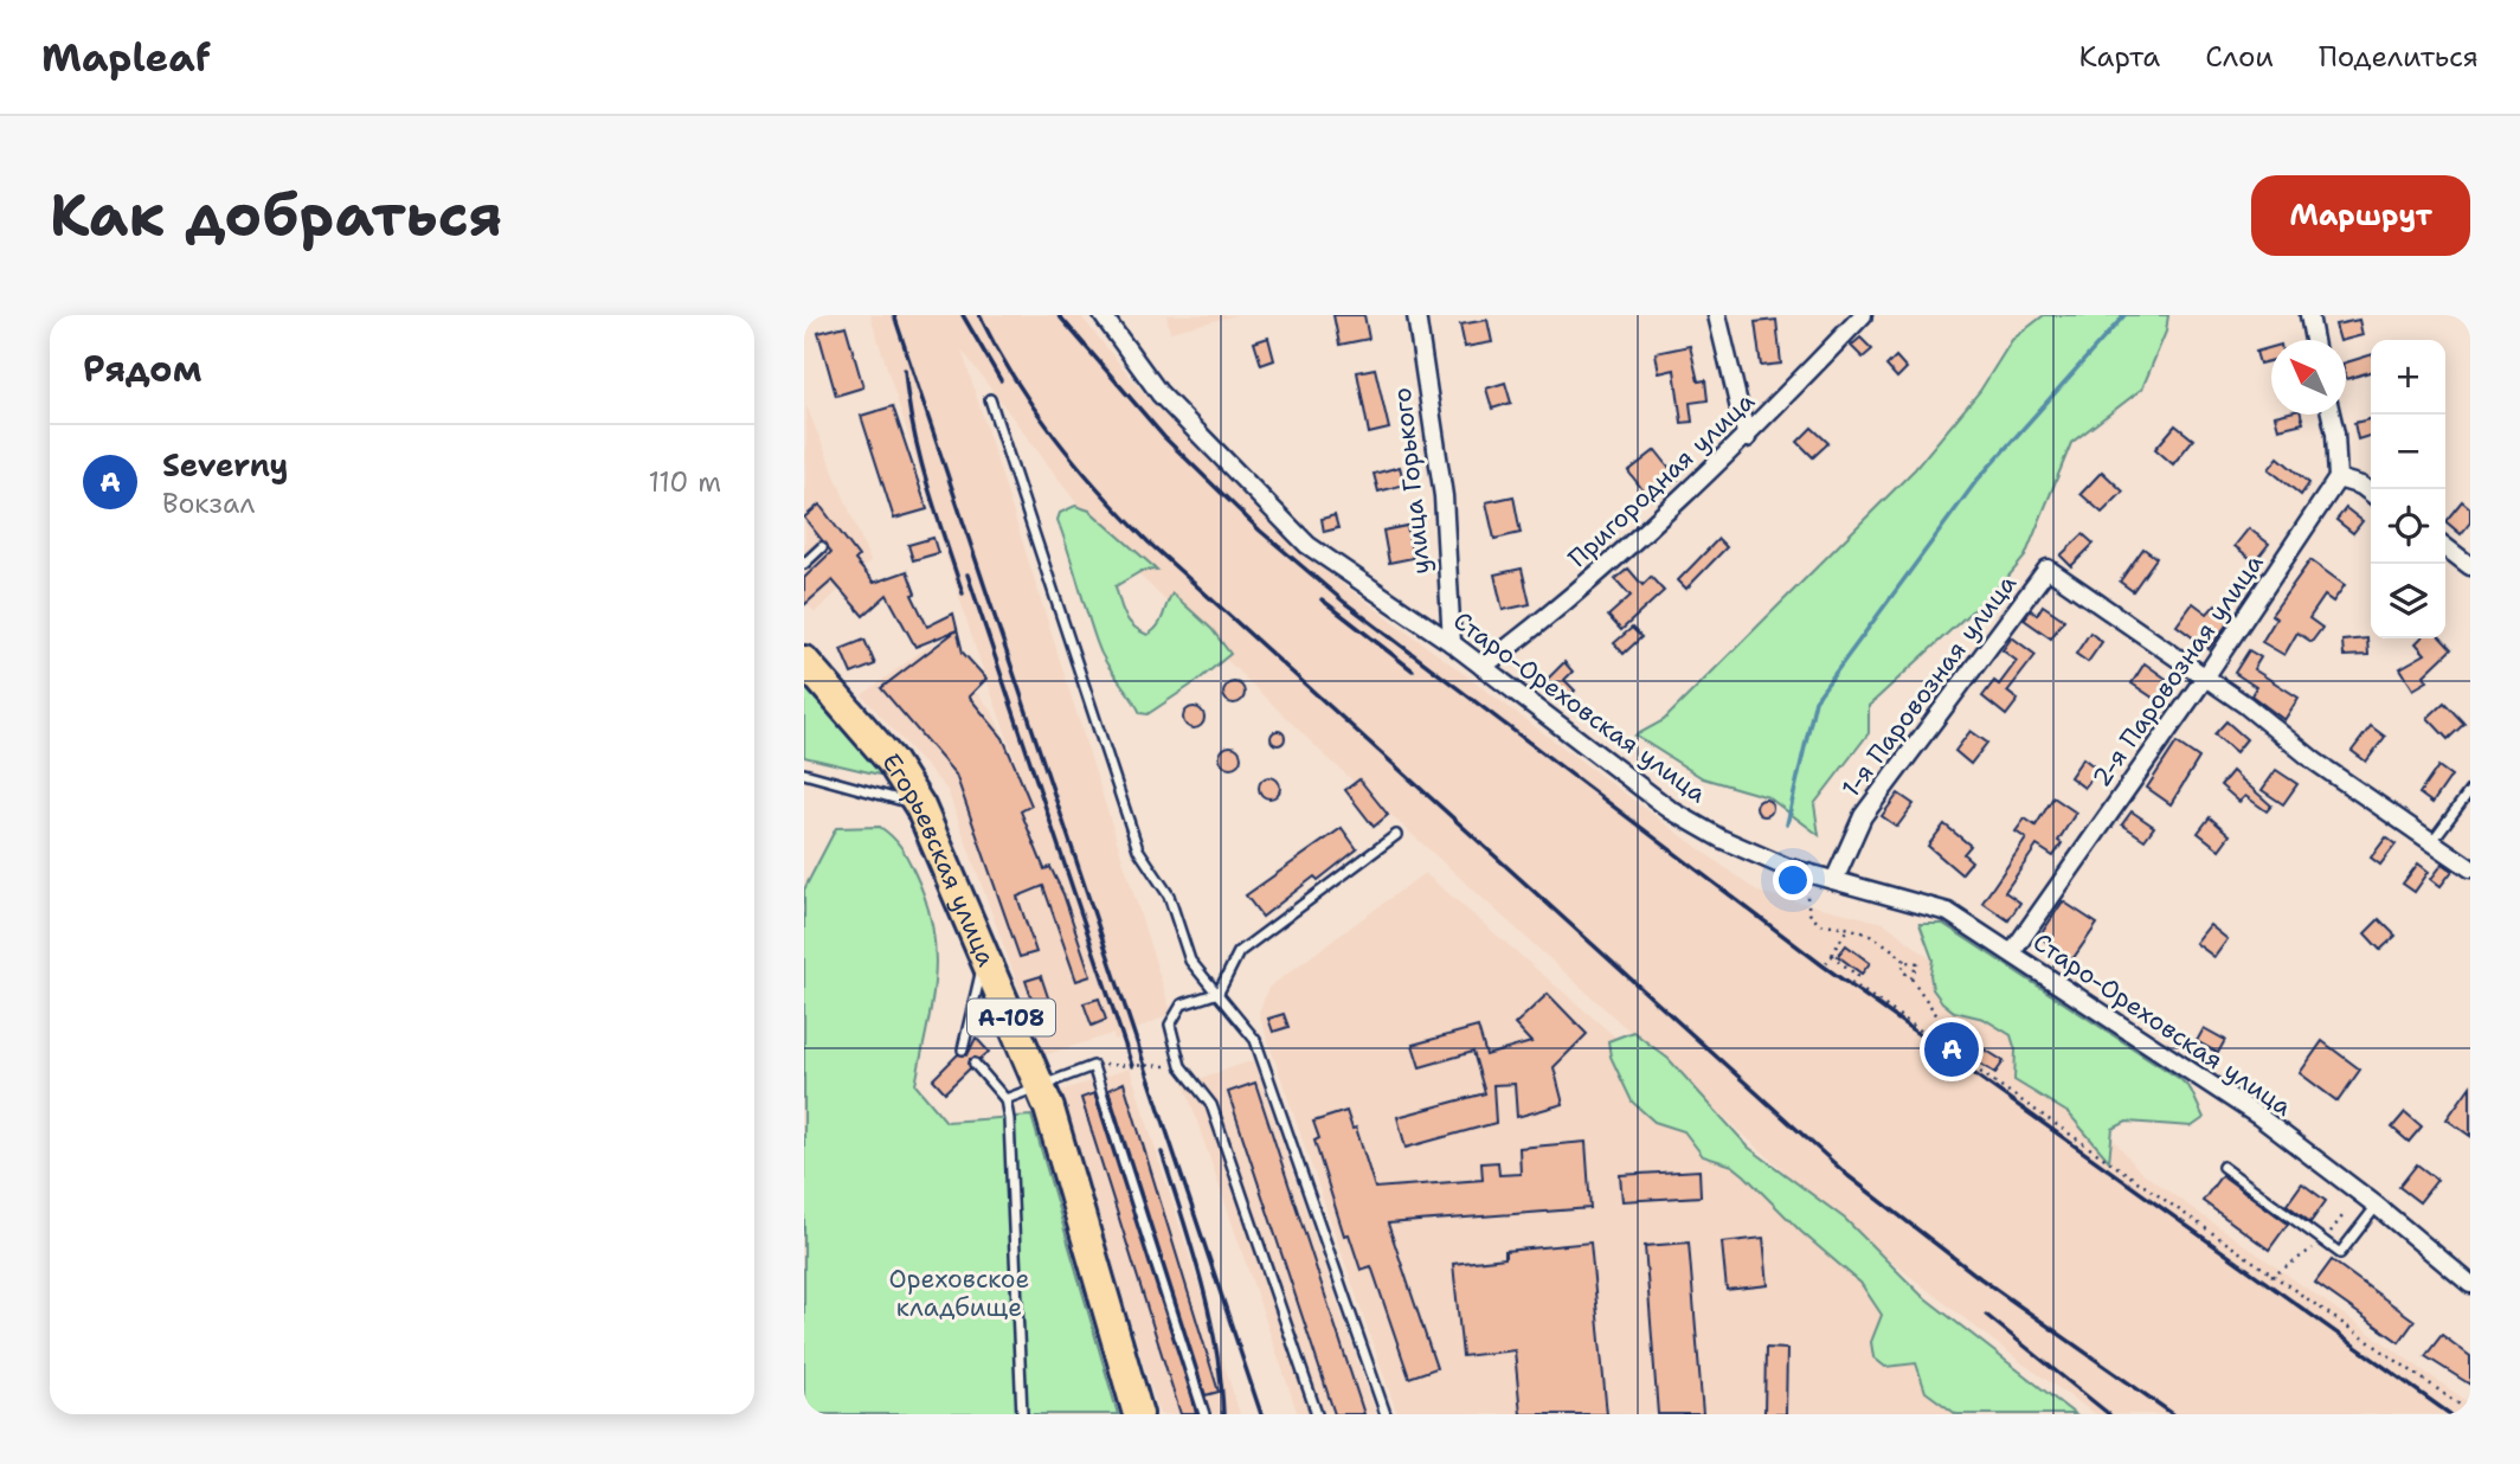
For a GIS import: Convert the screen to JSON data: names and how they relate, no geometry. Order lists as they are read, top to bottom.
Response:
{
  "streets": {
    "highway": ["Егорьевская улица", "А-108"],
    "street": [
      "Пригородная улица",
      "улица Горького",
      "2-я Паровозная улица",
      "1-я Паровозная улица",
      "Старо-Ореховская улица"
    ]
  },
  "crossings": [
    ["Пригородная улица", "Старо-Ореховская улица"],
    ["улица Горького", "Старо-Ореховская улица"],
    ["2-я Паровозная улица", "1-я Паровозная улица"],
    ["2-я Паровозная улица", "Старо-Ореховская улица"],
    ["1-я Паровозная улица", "Старо-Ореховская улица"]
  ],
  "parks": ["Ореховское кладбище"],
  "north": "top left",
  "page": {
    "header": "Mapleaf",
    "nav": ["Карта", "Слои", "Поделиться"],
    "buttons": "Маршрут",
    "title": "Как добраться",
    "heading": "Рядом",
    "map_buttons": ["+", "−"],
    "list": [
      {
        "mark": "A",
        "name": "Severny",
        "note": "Вокзал",
        "value": "110 m"
      }
    ],
    "pins": "A"
  }
}
